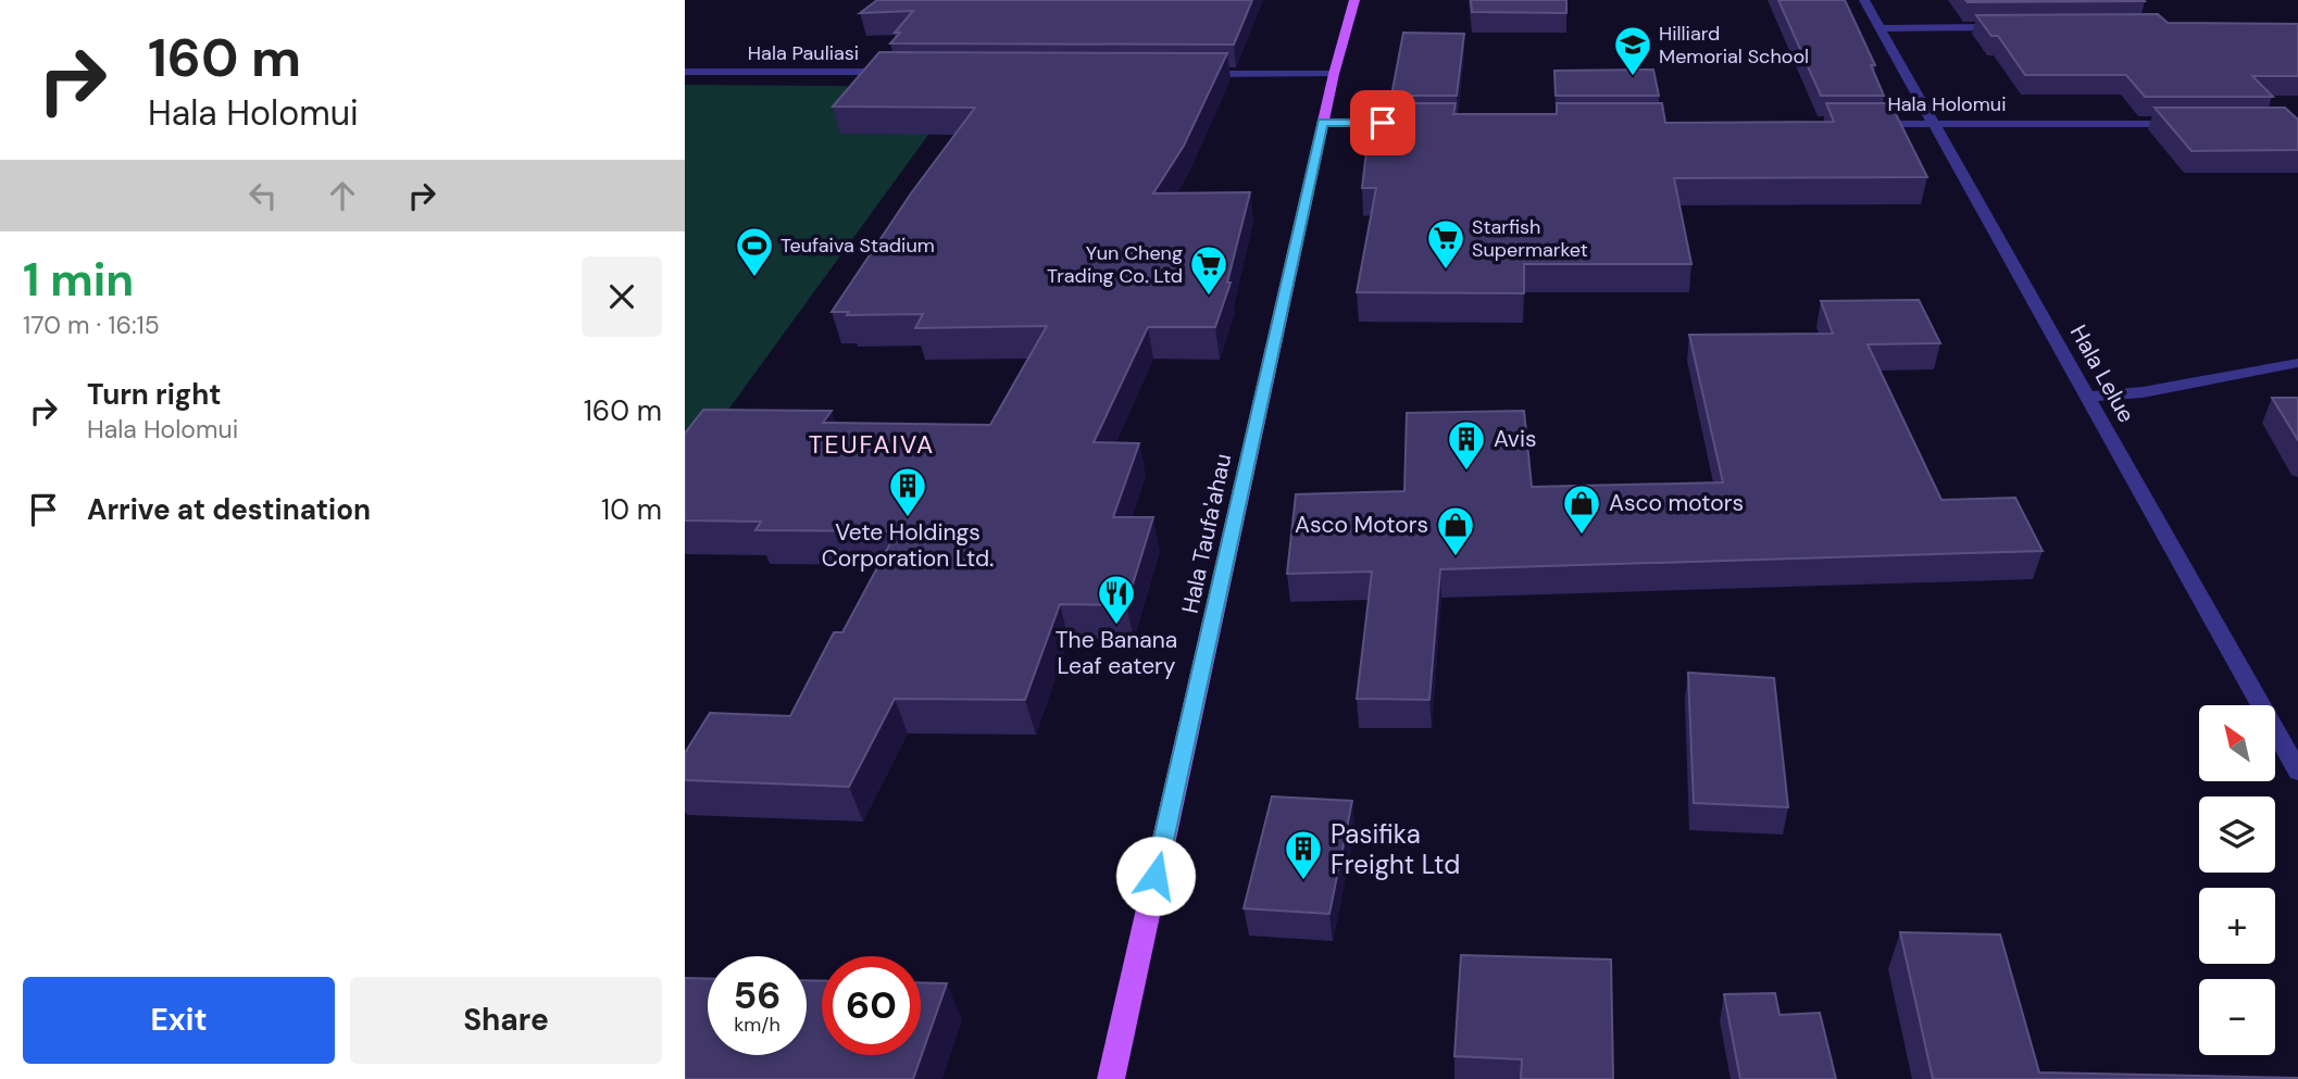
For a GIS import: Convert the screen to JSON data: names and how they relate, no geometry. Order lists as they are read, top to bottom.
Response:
{
  "streets": {
    "main road": ["Hala Taufa'ahau"],
    "street": ["Hala Pauliasi", "Hala Holomui", "Hala Lelue"]
  },
  "crossings": [
    ["Hala Holomui", "Hala Lelue"]
  ],
  "districts": ["TEUFAIVA"],
  "places": {
    "school or university": ["Hilliard Memorial School"],
    "supermarket": ["Starfish Supermarket", "Yun Cheng Trading Co. Ltd"],
    "sports": ["Teufaiva Stadium"],
    "building": ["Avis", "Vete Holdings Corporation Ltd.", "Pasifika Freight Ltd"],
    "shop": ["Asco motors", "Asco Motors"],
    "restaurant": ["The Banana Leaf eatery"]
  },
  "north": "top left",
  "page": {
    "turn": ["160 m", "Hala Holomui"],
    "heading": ["1 min", "170 m · 16:15"],
    "list": [
      {
        "name": "Turn right",
        "note": "Hala Holomui",
        "value": "160 m"
      },
      {
        "name": "Arrive at destination",
        "value": "10 m"
      }
    ],
    "map_buttons": ["+", "−"],
    "speed": "56 km/h",
    "limit": "60",
    "buttons": ["Exit", "Share"]
  }
}
